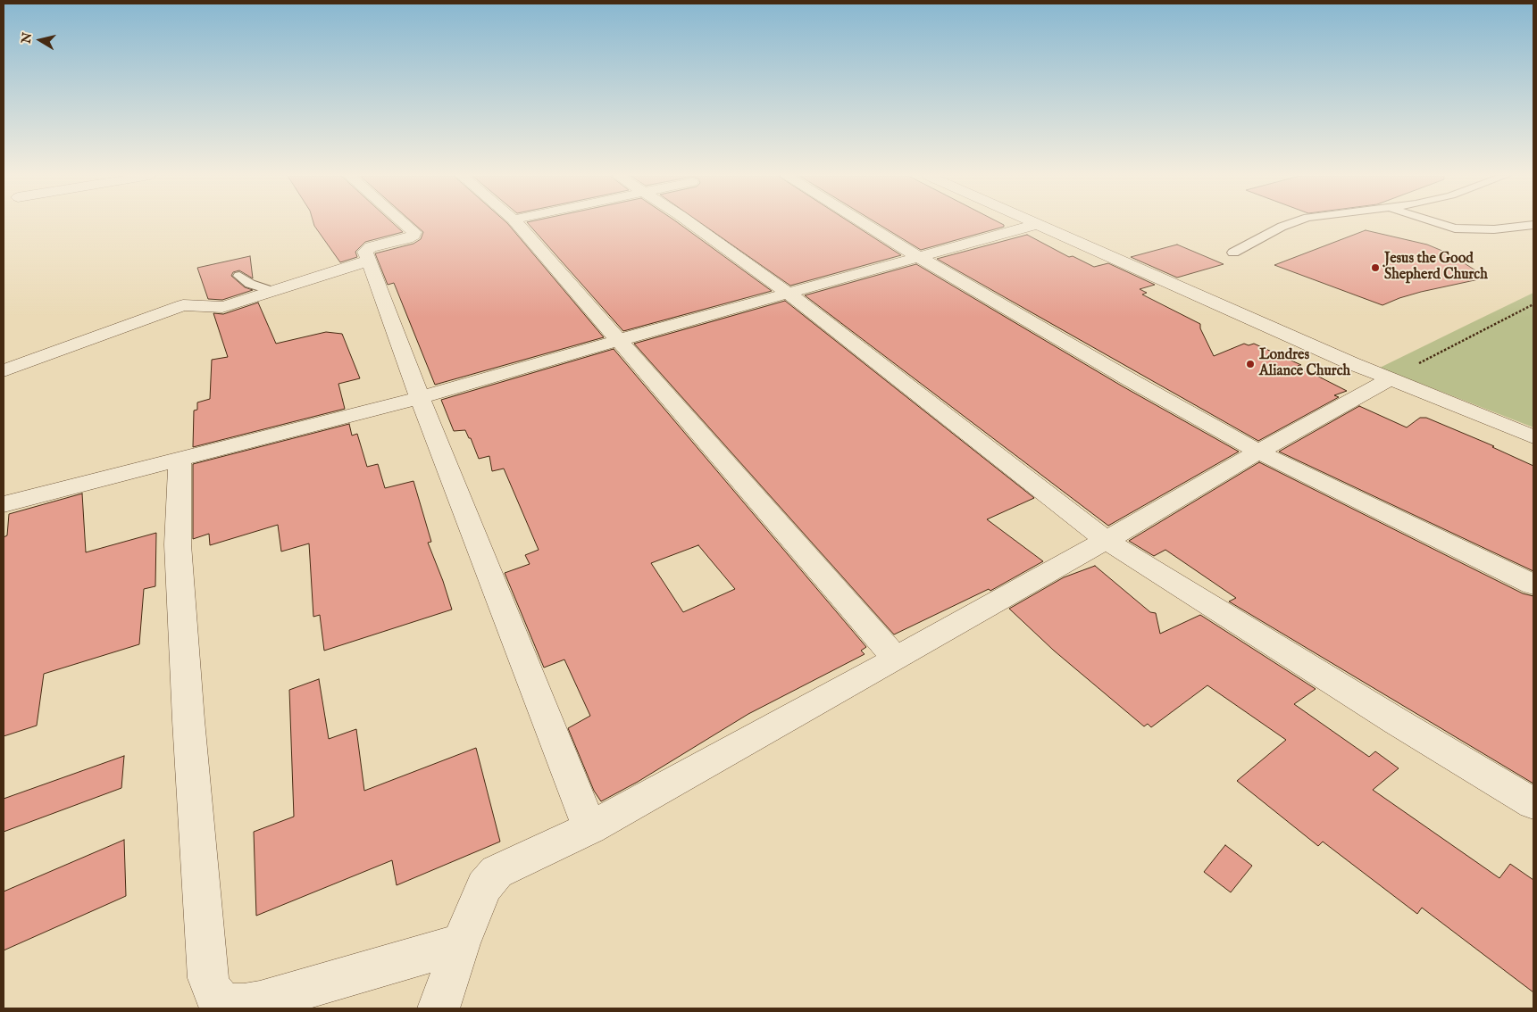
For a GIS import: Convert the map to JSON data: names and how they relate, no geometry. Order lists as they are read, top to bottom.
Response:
{
  "places": ["Jesus the Good Shepherd Church", "Londres Aliance Church"],
  "north": "left"
}
